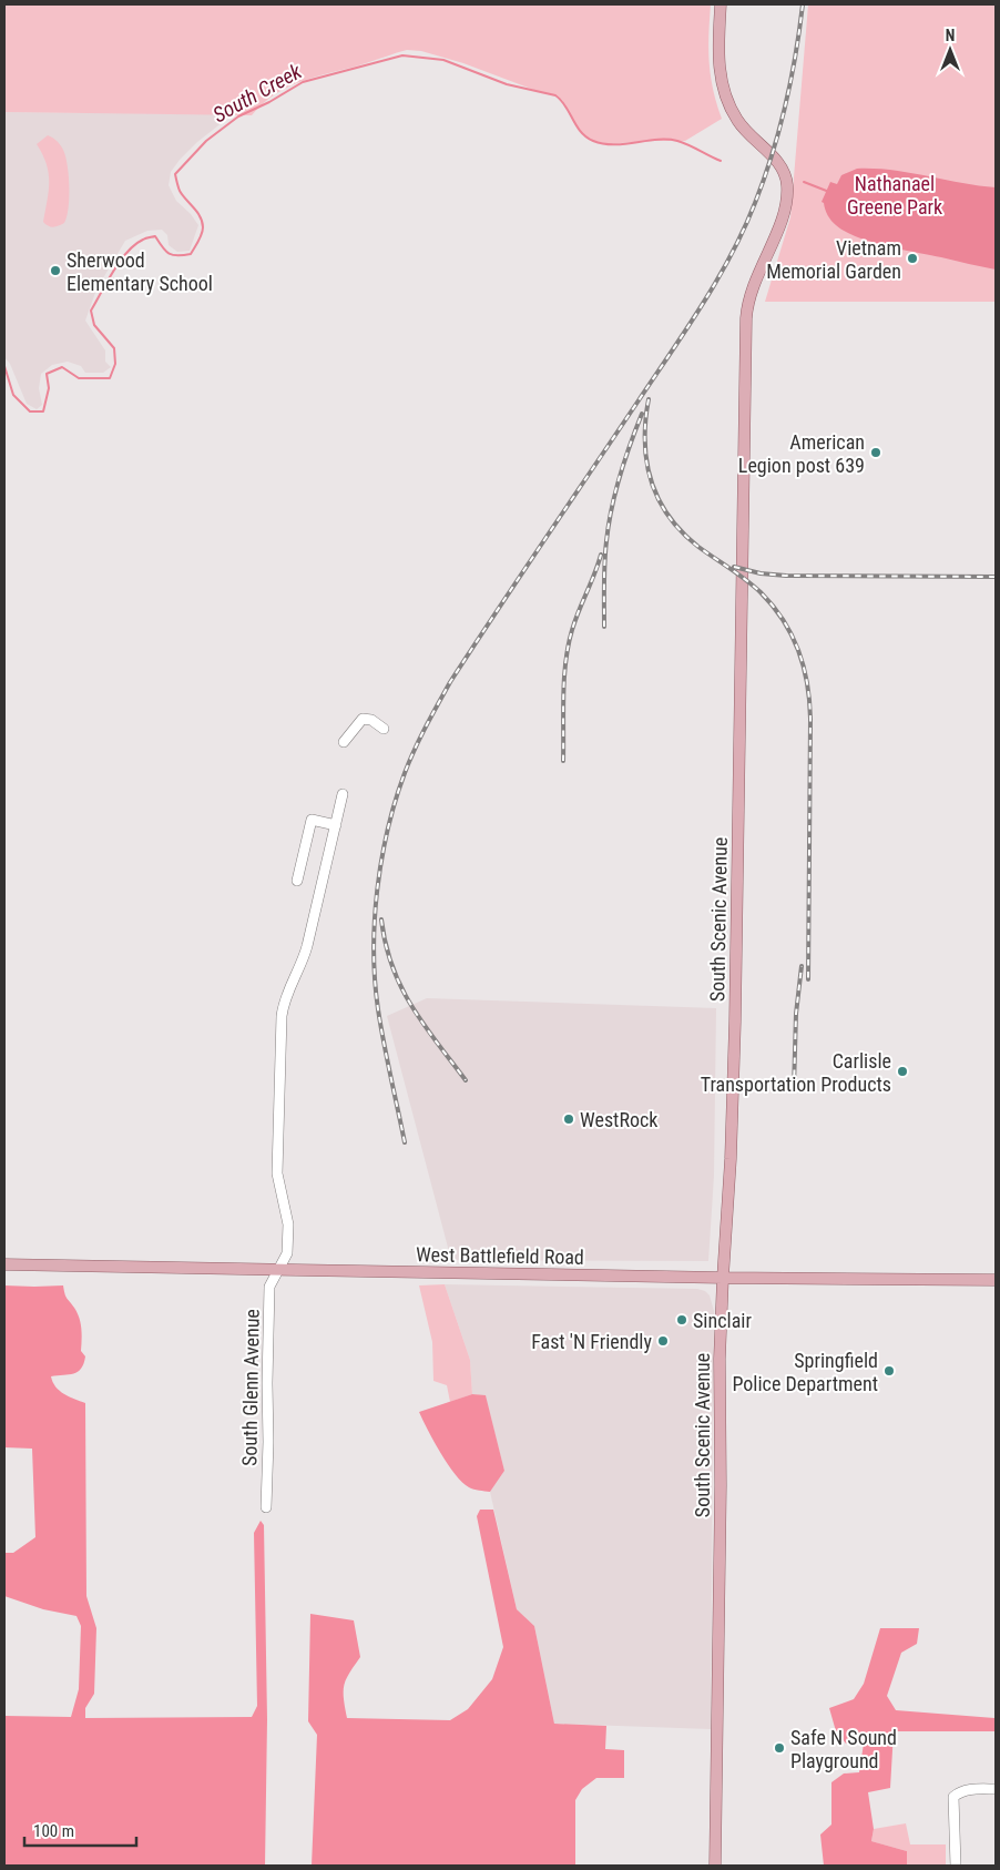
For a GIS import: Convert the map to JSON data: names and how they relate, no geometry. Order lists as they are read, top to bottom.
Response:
{
  "streets": {
    "main road": ["South Scenic Avenue", "West Battlefield Road"],
    "street": ["South Glenn Avenue"]
  },
  "crossings": [
    ["South Scenic Avenue", "West Battlefield Road"],
    ["West Battlefield Road", "South Glenn Avenue"]
  ],
  "water": ["South Creek"],
  "parks": ["Nathanael Greene Park"],
  "places": [
    "Vietnam Memorial Garden",
    "Sherwood Elementary School",
    "American Legion post 639",
    "Carlisle Transportation Products",
    "WestRock",
    "Sinclair",
    "Fast 'N Friendly",
    "Springfield Police Department",
    "Safe N Sound Playground"
  ],
  "scale_bar": "100 m",
  "north": "top"
}
